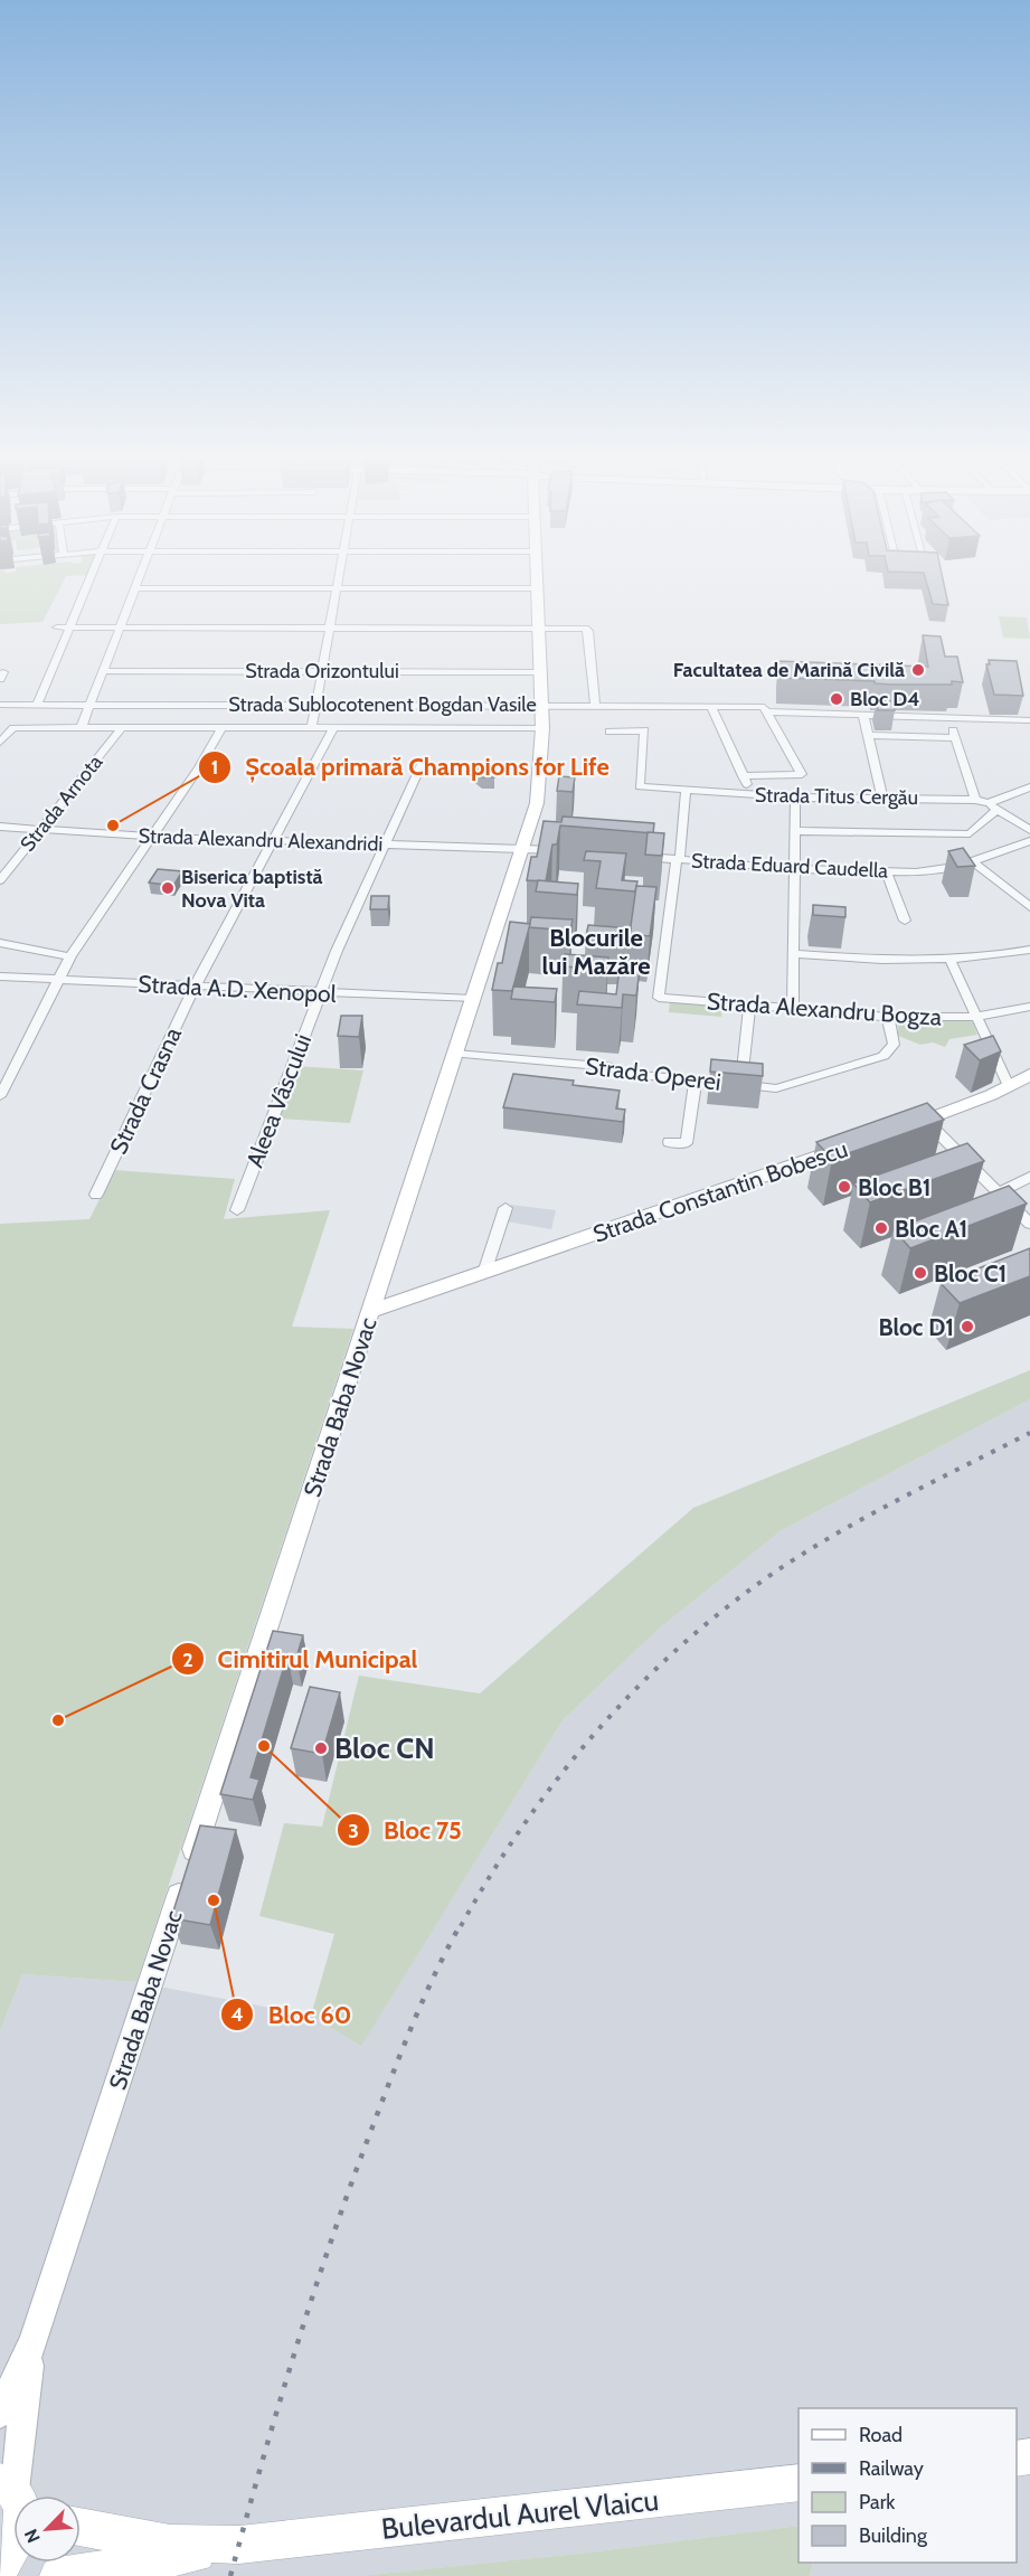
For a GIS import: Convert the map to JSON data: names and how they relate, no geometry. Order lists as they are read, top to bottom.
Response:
{
  "streets": {
    "main road": ["Strada Constantin Bobescu", "Strada Baba Novac", "Bulevardul Aurel Vlaicu"],
    "street": [
      "Strada Orizontului",
      "Strada Sublocotenent Bogdan Vasile",
      "Strada Titus Cergău",
      "Strada Arnota",
      "Strada Alexandru Alexandridi",
      "Strada Eduard Caudella",
      "Strada A.D. Xenopol",
      "Strada Alexandru Bogza",
      "Strada Operei",
      "Strada Crasna",
      "Aleea Vâscului"
    ]
  },
  "crossings": [
    ["Strada Orizontului", "Strada Baba Novac"],
    ["Strada Sublocotenent Bogdan Vasile", "Strada Baba Novac"],
    ["Strada Arnota", "Strada Alexandru Alexandridi"],
    ["Strada Alexandru Alexandridi", "Strada Crasna"],
    ["Strada Alexandru Alexandridi", "Aleea Vâscului"],
    ["Strada Alexandru Alexandridi", "Strada Baba Novac"],
    ["Strada Eduard Caudella", "Strada Alexandru Bogza"],
    ["Strada A.D. Xenopol", "Strada Crasna"],
    ["Strada A.D. Xenopol", "Aleea Vâscului"],
    ["Strada A.D. Xenopol", "Strada Baba Novac"],
    ["Strada Alexandru Bogza", "Strada Operei"],
    ["Strada Operei", "Strada Baba Novac"],
    ["Strada Constantin Bobescu", "Strada Baba Novac"]
  ],
  "districts": ["Blocurile lui Mazăre"],
  "places": [
    "Facultatea de Marină Civilă",
    "Bloc D4",
    "Școala primară Champions for Life",
    "Biserica baptistă Nova Vita",
    "Bloc B1",
    "Bloc A1",
    "Bloc C1",
    "Bloc D1",
    "Cimitirul Municipal",
    "Bloc 75",
    "Bloc CN",
    "Bloc 60"
  ],
  "legend": [
    "Road",
    "Railway",
    "Park",
    "Building"
  ],
  "north": "bottom left"
}
